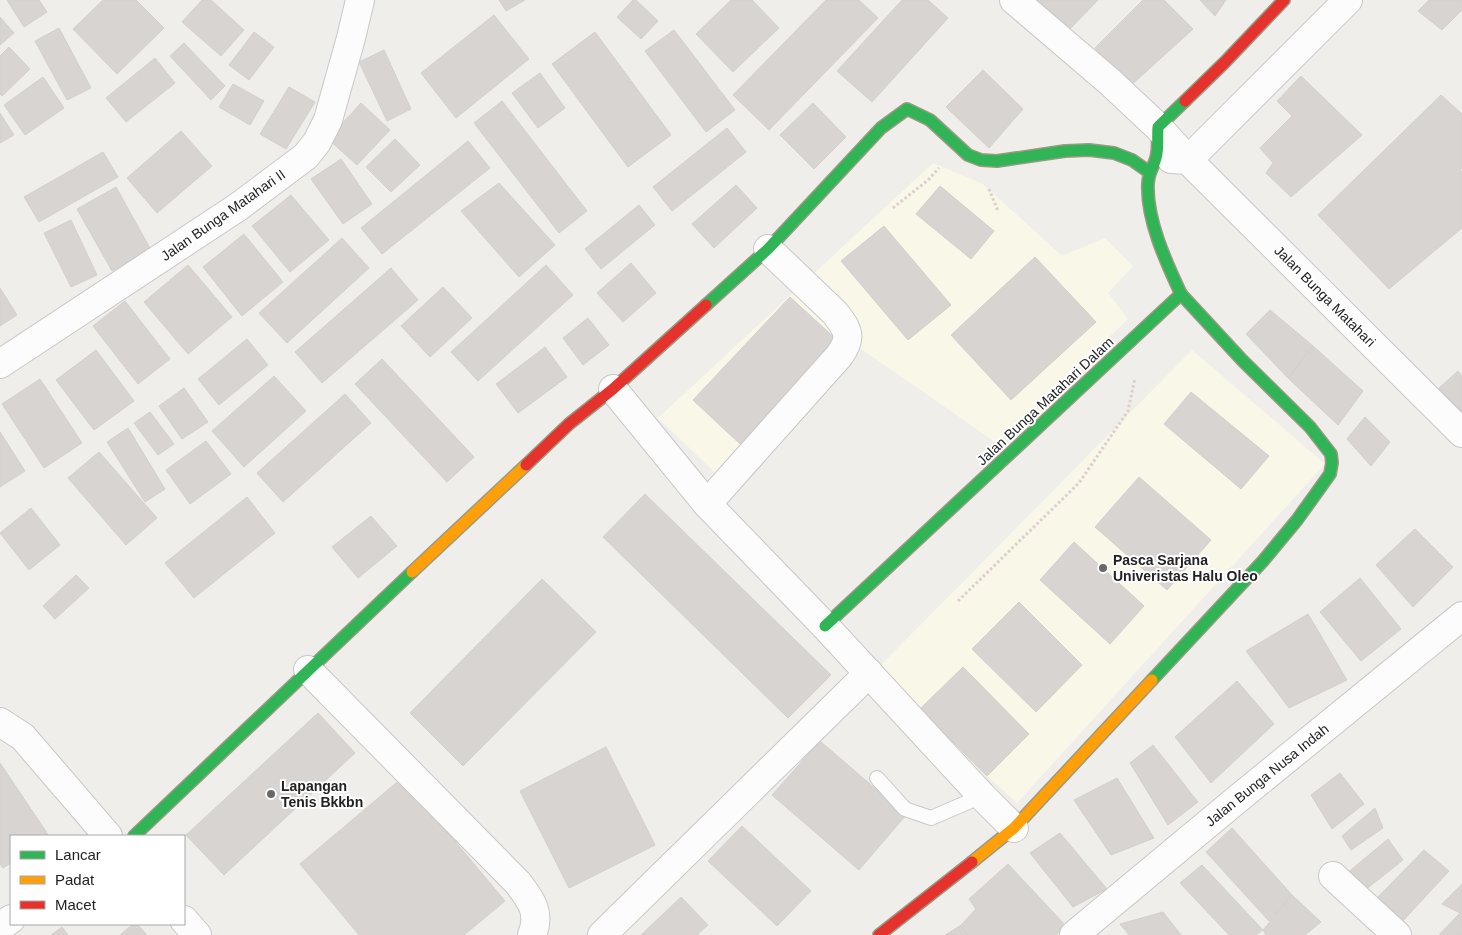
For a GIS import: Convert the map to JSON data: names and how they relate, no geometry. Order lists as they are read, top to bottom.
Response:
{
  "streets": {
    "street": [
      "Jalan Bunga Matahari II",
      "Jalan Bunga Matahari",
      "Jalan Bunga Matahari Dalam",
      "Jalan Bunga Nusa Indah"
    ]
  },
  "places": ["Pasca Sarjana Univeristas Halu Oleo", "Lapangan Tenis Bkkbn"],
  "legend": ["Lancar", "Padat", "Macet"]
}
